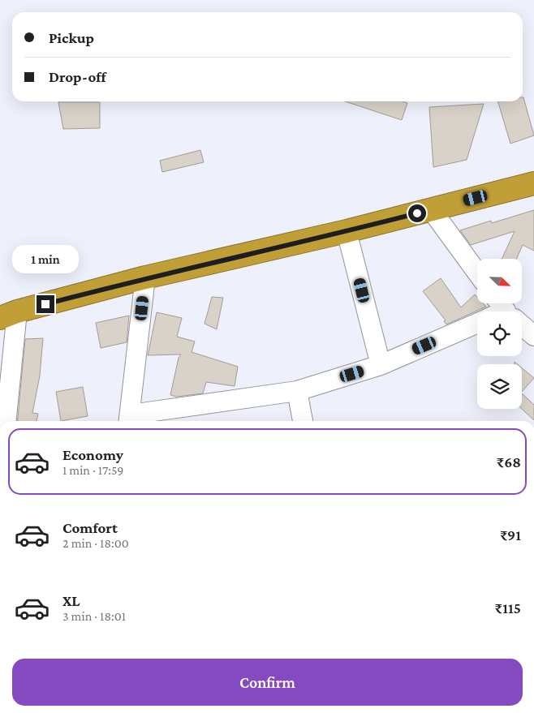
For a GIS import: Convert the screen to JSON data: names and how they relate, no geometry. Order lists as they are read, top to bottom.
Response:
{
  "north": "bottom right",
  "page": {
    "banner": ["Pickup", "Drop-off"],
    "bubble": "1 min",
    "list": [
      {
        "name": "Economy",
        "note": "1 min · 17:59",
        "value": "₹68"
      },
      {
        "name": "Comfort",
        "note": "2 min · 18:00",
        "value": "₹91"
      },
      {
        "name": "XL",
        "note": "3 min · 18:01",
        "value": "₹115"
      }
    ],
    "buttons": "Confirm"
  }
}
